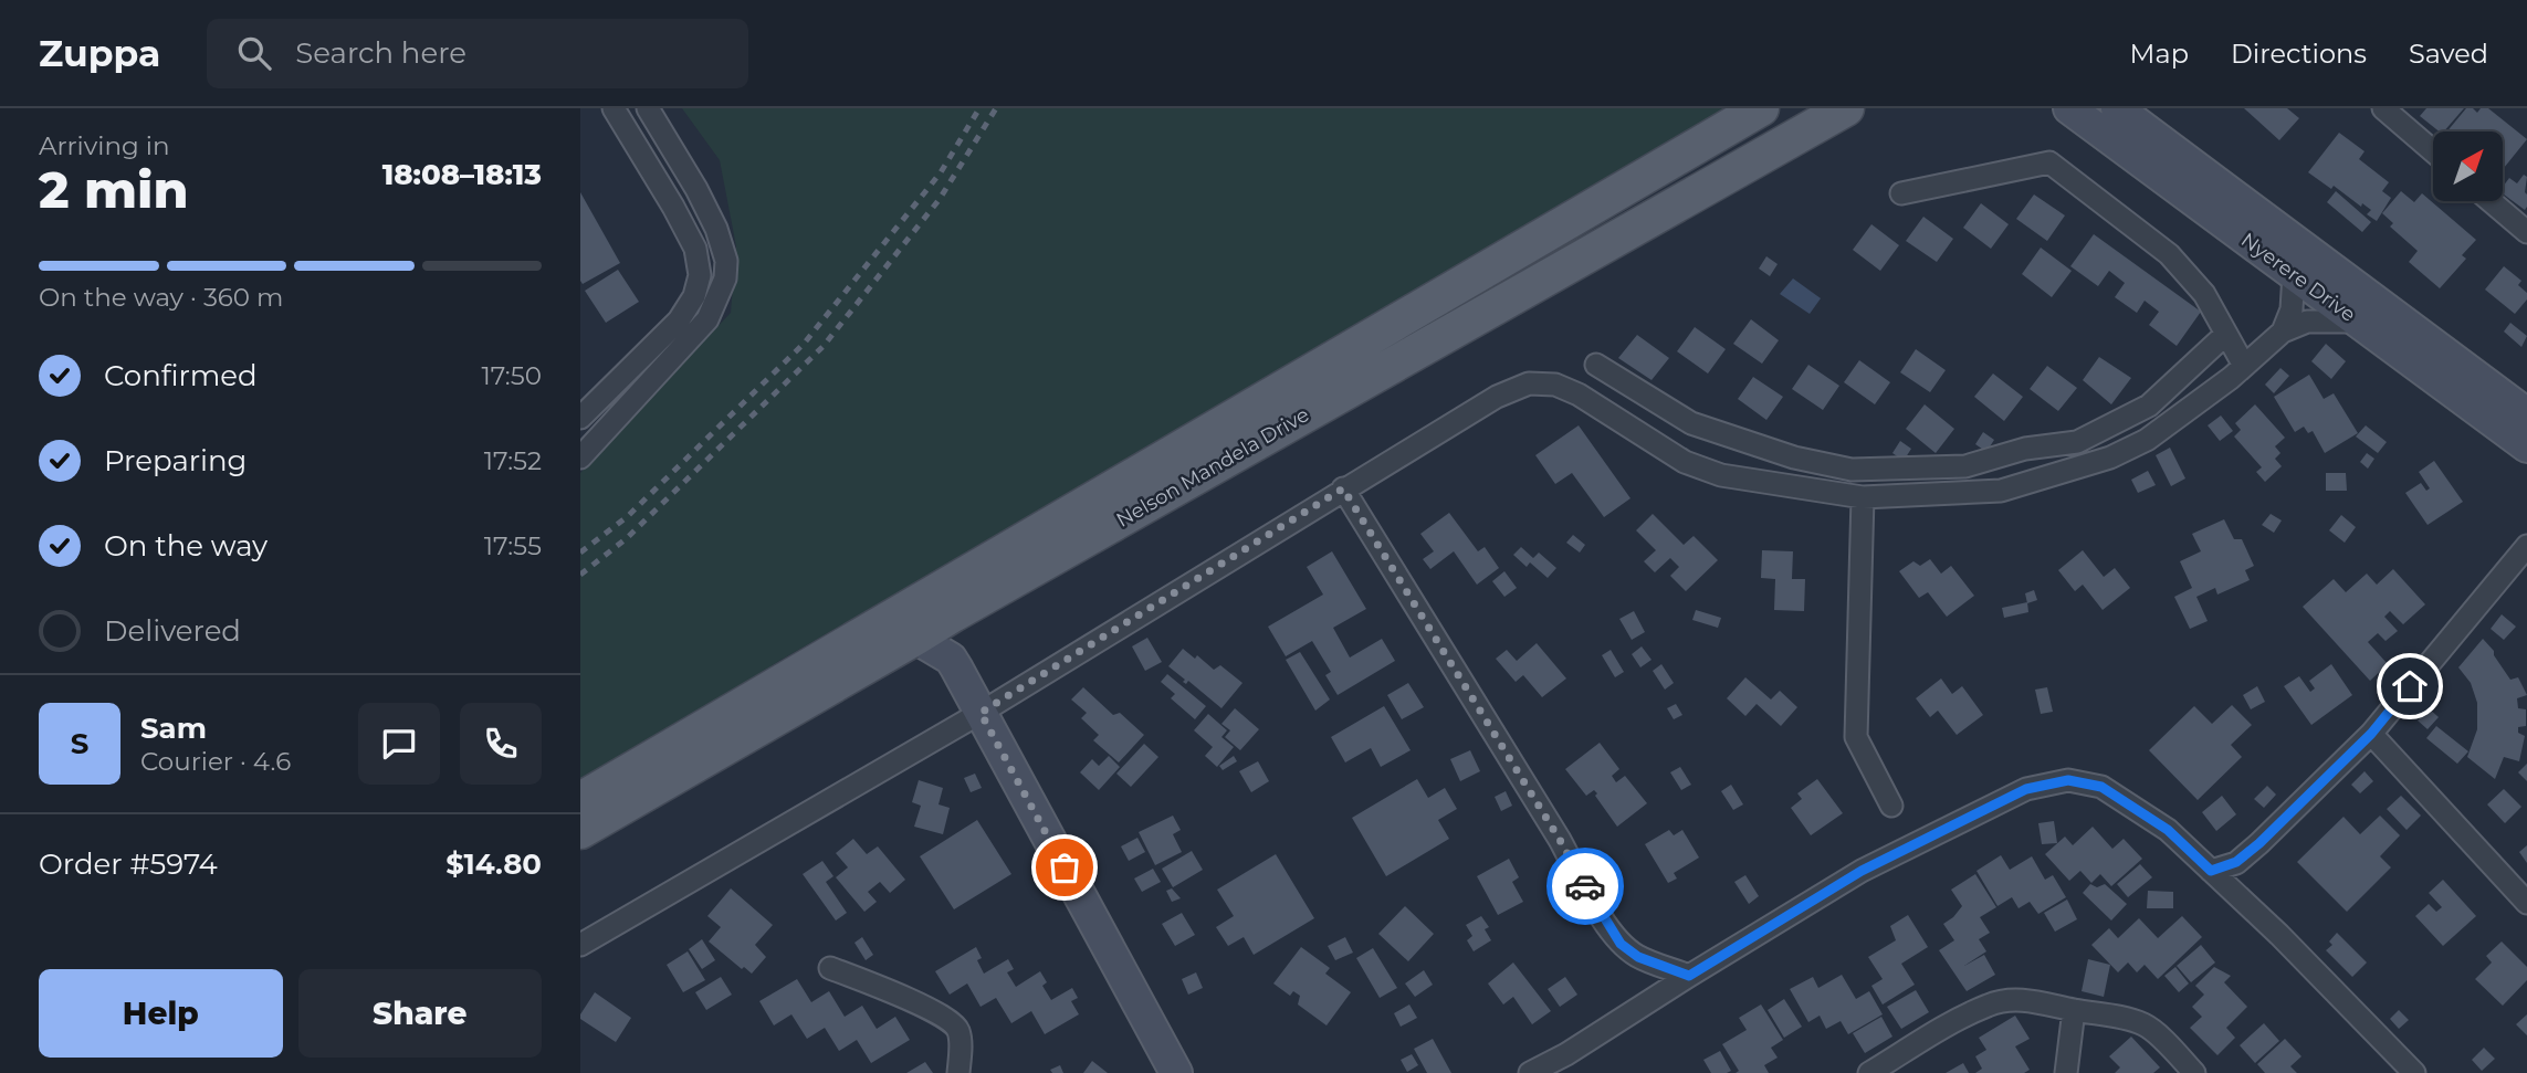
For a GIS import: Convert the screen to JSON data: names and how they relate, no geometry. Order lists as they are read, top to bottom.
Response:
{
  "streets": {
    "main road": ["Nyerere Drive", "Nelson Mandela Drive"]
  },
  "north": "top right",
  "page": {
    "header": "Zuppa",
    "search": "Search here",
    "nav": ["Map", "Directions", "Saved"],
    "heading": ["2 min", "Arriving in", "18:08–18:13"],
    "panel": [
      "Sam",
      "Courier · 4.6",
      "Order #5974",
      "$14.80"
    ],
    "bar": "On the way · 360 m",
    "list": [
      ["Confirmed", "17:50"],
      ["Preparing", "17:52"],
      ["On the way", "17:55"],
      "Delivered"
    ],
    "round": "S",
    "buttons": ["Help", "Share"]
  }
}
